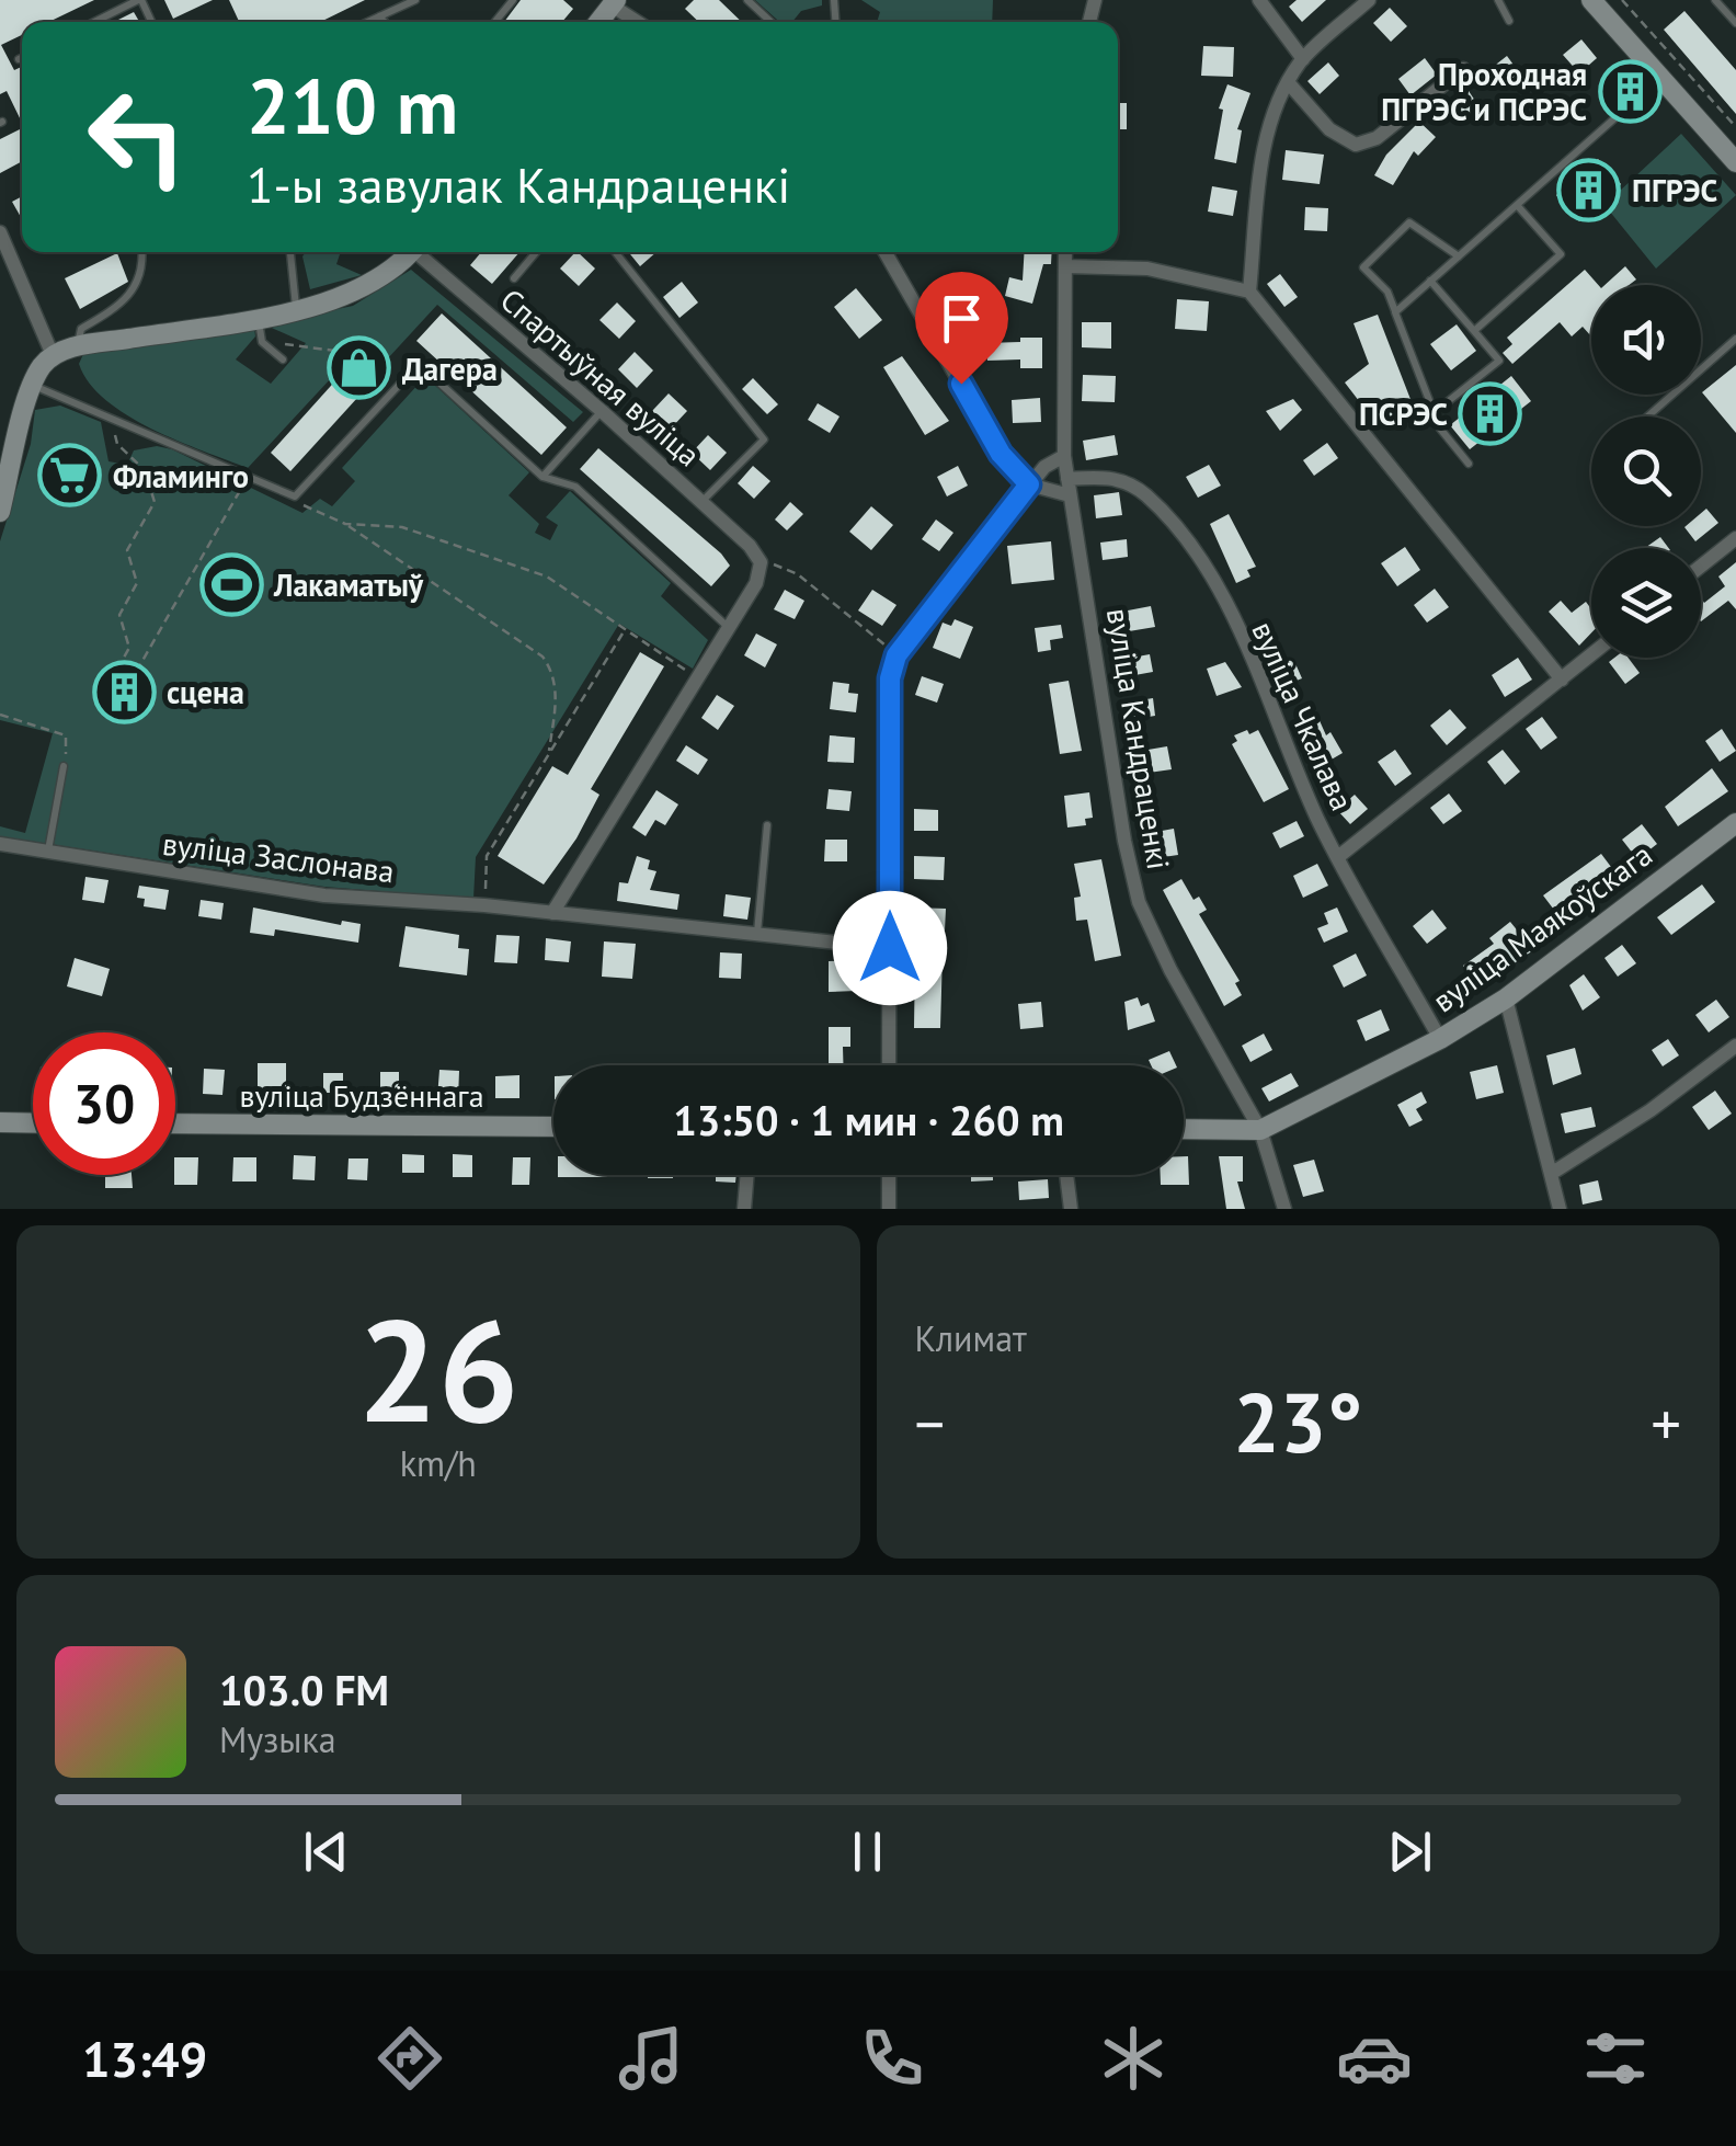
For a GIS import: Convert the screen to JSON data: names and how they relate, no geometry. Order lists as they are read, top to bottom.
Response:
{
  "streets": {
    "street": [
      "Спартыўная вуліца",
      "вуліца Чкалава",
      "вуліца Кандраценкі",
      "вуліца Заслонава",
      "вуліца Маякоўскага",
      "вуліца Будзённага"
    ]
  },
  "crossings": [
    ["вуліца Чкалава", "вуліца Кандраценкі"],
    ["вуліца Чкалава", "вуліца Маякоўскага"],
    ["вуліца Кандраценкі", "вуліца Маякоўскага"]
  ],
  "places": {
    "building": [
      "Проходная ПГРЭС и ПСРЭС",
      "ПГРЭС",
      "ПСРЭС",
      "сцена"
    ],
    "shop": ["Дагера"],
    "supermarket": ["Фламинго"],
    "sports": ["Лакаматыў"]
  },
  "page": {
    "turn": ["210 m", "1-ы завулак Кандраценкі"],
    "limit": "30",
    "trip": "13:50 · 1 мин · 260 m",
    "tile": [
      ["26", "km/h"],
      "Климат"
    ],
    "heat": ["−", "23°", "+"],
    "song": ["103.0 FM", "Музыка"],
    "tabs": "13:49"
  }
}
